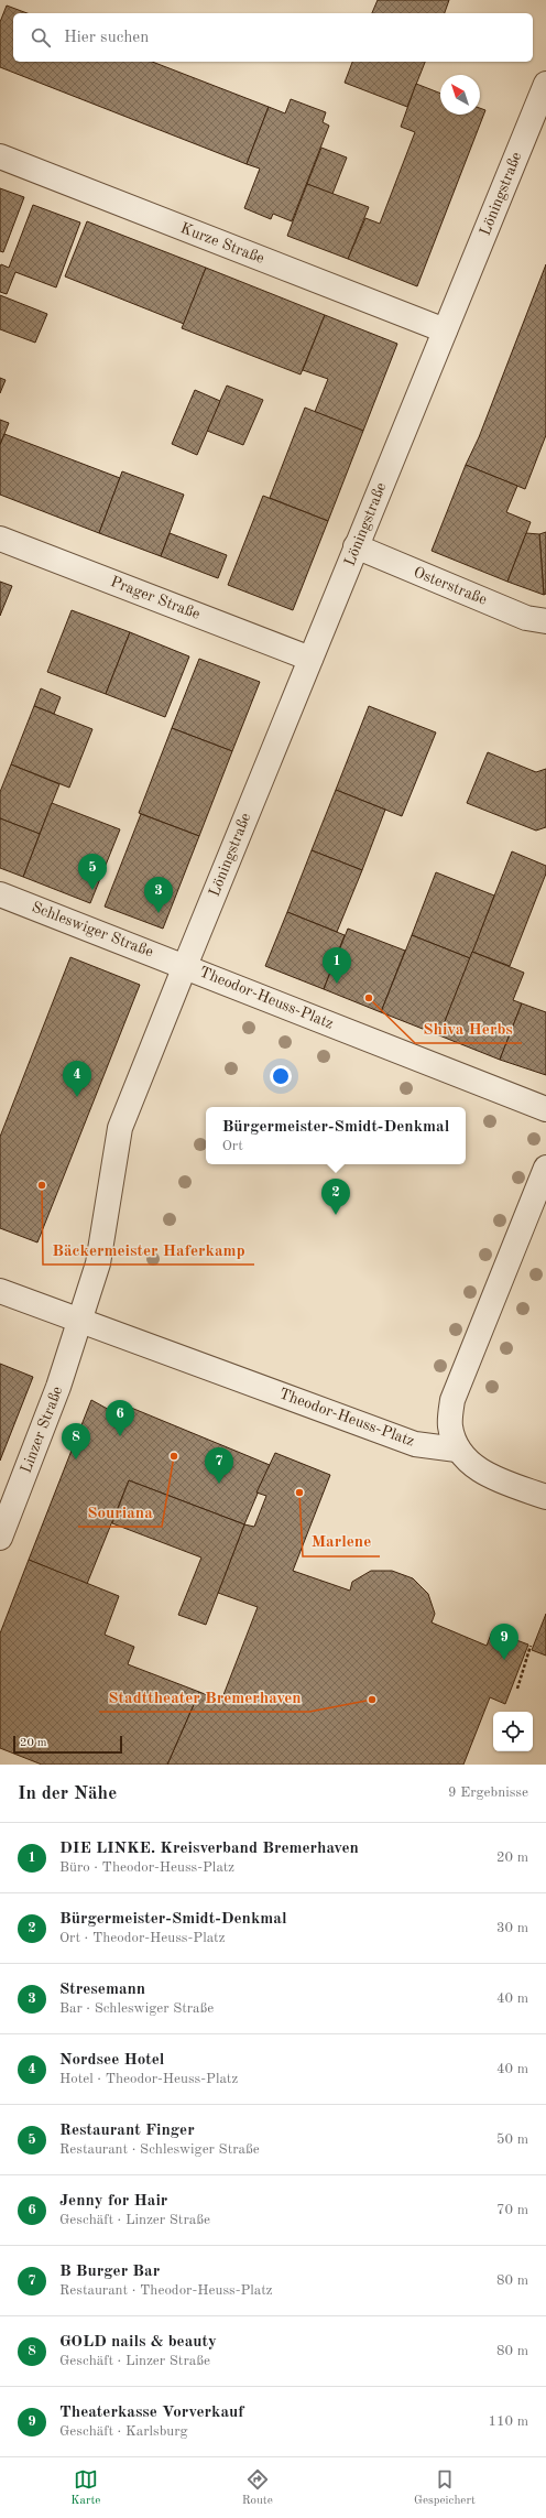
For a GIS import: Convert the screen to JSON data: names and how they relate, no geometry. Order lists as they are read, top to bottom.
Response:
{
  "streets": {
    "street": [
      "Löningstraße",
      "Kurze Straße",
      "Osterstraße",
      "Prager Straße",
      "Schleswiger Straße",
      "Theodor-Heuss-Platz",
      "Linzer Straße"
    ]
  },
  "crossings": [
    ["Löningstraße", "Kurze Straße"],
    ["Löningstraße", "Osterstraße"],
    ["Löningstraße", "Prager Straße"],
    ["Löningstraße", "Schleswiger Straße"],
    ["Löningstraße", "Theodor-Heuss-Platz"],
    ["Schleswiger Straße", "Theodor-Heuss-Platz"],
    ["Theodor-Heuss-Platz", "Linzer Straße"]
  ],
  "places": [
    "Shiva Herbs",
    "Bäckermeister Haferkamp",
    "Souriana",
    "Marlene",
    "Stadttheater Bremerhaven"
  ],
  "scale_bar": "20 m",
  "north": "top left",
  "page": {
    "search": "Hier suchen",
    "pins": [
      "5",
      "3",
      "1",
      "4",
      "2",
      "6",
      "8",
      "7",
      "9"
    ],
    "popup": ["Bürgermeister-Smidt-Denkmal", "Ort"],
    "scale": "20 m",
    "heading": ["In der Nähe", "9 Ergebnisse"],
    "list": [
      {
        "mark": "1",
        "name": "DIE LINKE. Kreisverband Bremerhaven",
        "note": "Büro · Theodor-Heuss-Platz",
        "value": "20 m"
      },
      {
        "mark": "2",
        "name": "Bürgermeister-Smidt-Denkmal",
        "note": "Ort · Theodor-Heuss-Platz",
        "value": "30 m"
      },
      {
        "mark": "3",
        "name": "Stresemann",
        "note": "Bar · Schleswiger Straße",
        "value": "40 m"
      },
      {
        "mark": "4",
        "name": "Nordsee Hotel",
        "note": "Hotel · Theodor-Heuss-Platz",
        "value": "40 m"
      },
      {
        "mark": "5",
        "name": "Restaurant Finger",
        "note": "Restaurant · Schleswiger Straße",
        "value": "50 m"
      },
      {
        "mark": "6",
        "name": "Jenny for Hair",
        "note": "Geschäft · Linzer Straße",
        "value": "70 m"
      },
      {
        "mark": "7",
        "name": "B Burger Bar",
        "note": "Restaurant · Theodor-Heuss-Platz",
        "value": "80 m"
      },
      {
        "mark": "8",
        "name": "GOLD nails & beauty",
        "note": "Geschäft · Linzer Straße",
        "value": "80 m"
      },
      {
        "mark": "9",
        "name": "Theaterkasse Vorverkauf",
        "note": "Geschäft · Karlsburg",
        "value": "110 m"
      }
    ],
    "nav": ["Karte", "Route", "Gespeichert"]
  }
}
